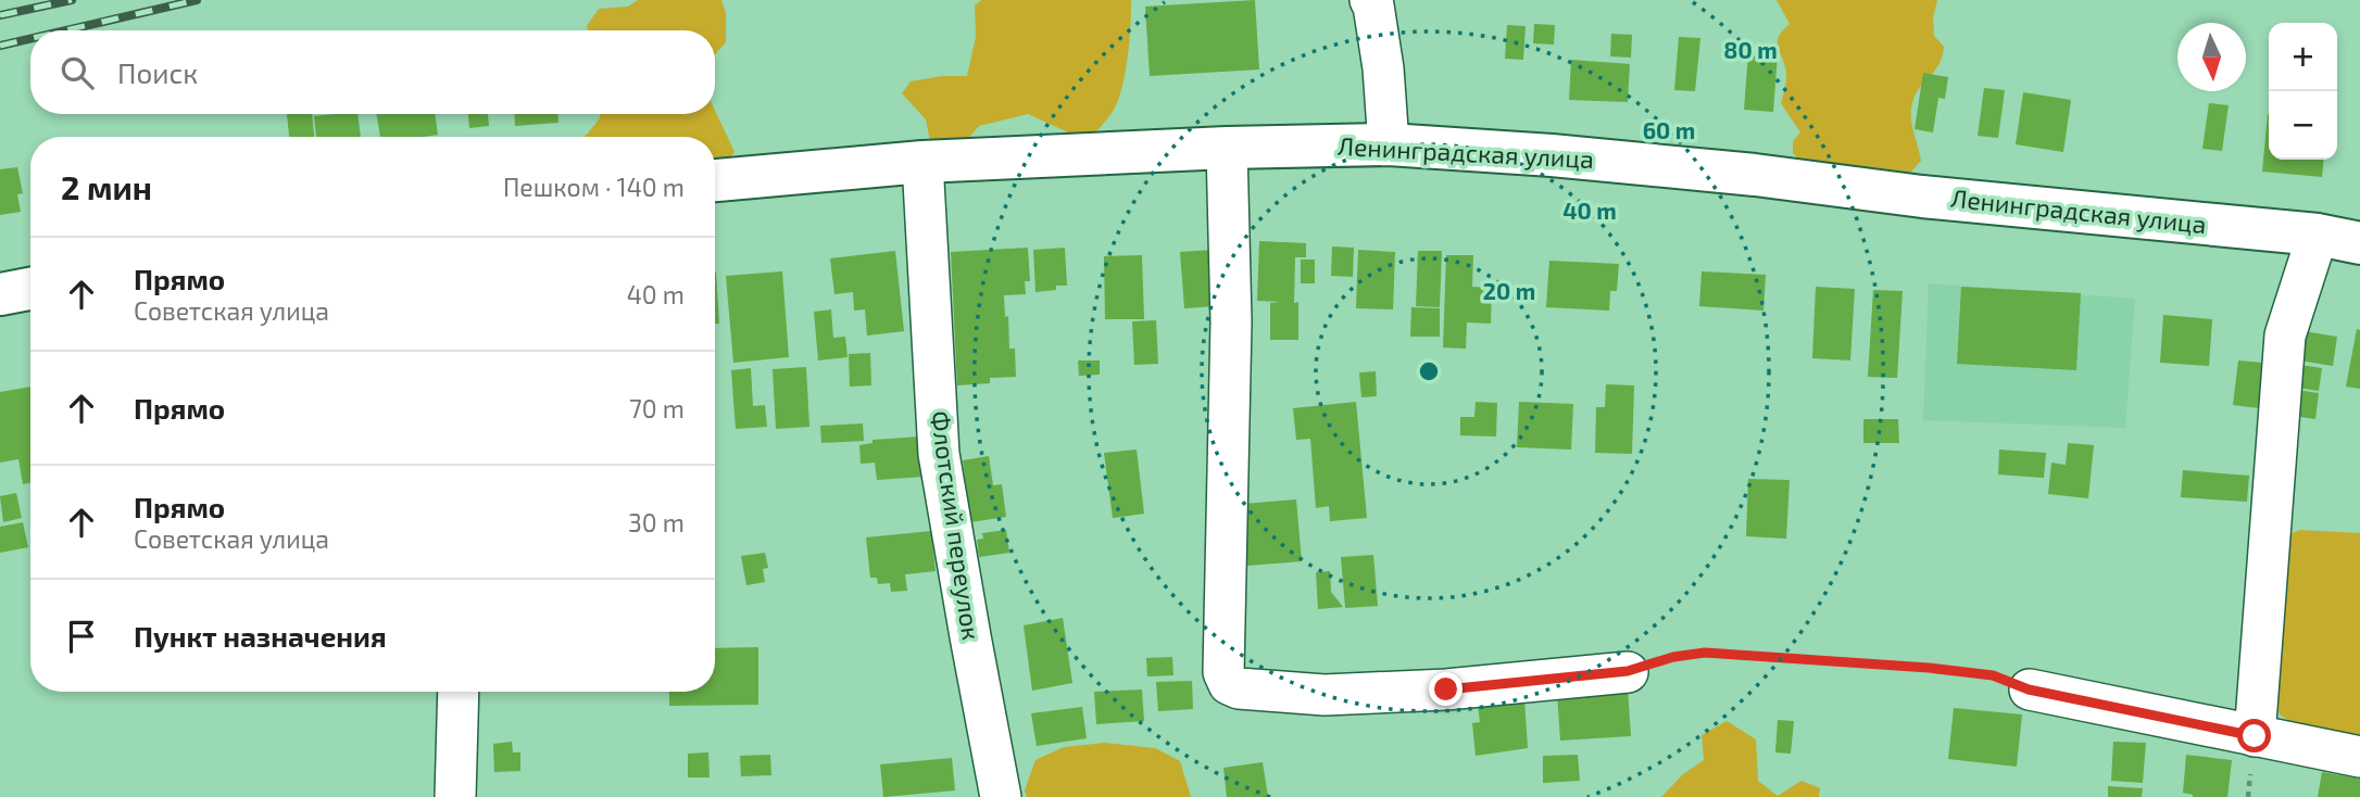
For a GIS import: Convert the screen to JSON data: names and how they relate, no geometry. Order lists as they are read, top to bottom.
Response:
{
  "streets": {
    "main road": ["Ленинградская улица"],
    "street": ["Флотский переулок"]
  },
  "crossings": [
    ["Ленинградская улица", "Флотский переулок"]
  ],
  "north": "bottom",
  "page": {
    "map_buttons": ["+", "−"],
    "search": "Поиск",
    "heading": ["2 мин", "Пешком · 140 m"],
    "list": [
      ["Прямо", "Советская улица", "40 m"],
      ["Прямо", "70 m"],
      ["Прямо", "Советская улица", "30 m"],
      "Пункт назначения"
    ]
  },
  "rings": [
    "80 m",
    "60 m",
    "40 m",
    "20 m"
  ]
}
